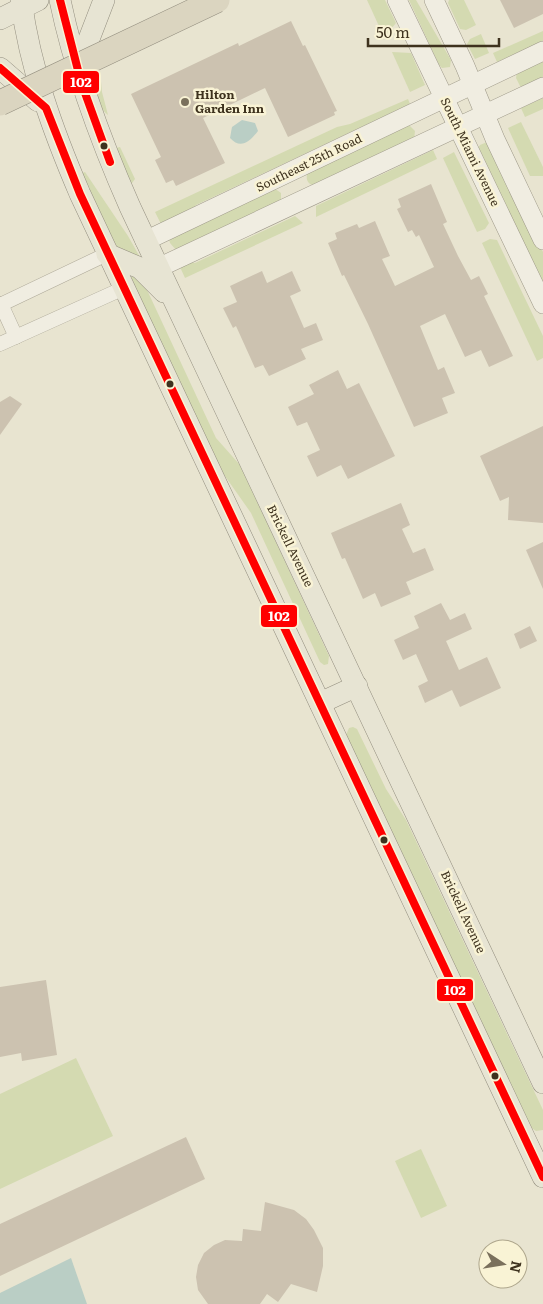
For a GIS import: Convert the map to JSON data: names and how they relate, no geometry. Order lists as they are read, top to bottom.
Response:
{
  "streets": {
    "main road": ["South Miami Avenue", "Southeast 25th Road", "Brickell Avenue"]
  },
  "crossings": [
    ["South Miami Avenue", "Southeast 25th Road"],
    ["Southeast 25th Road", "Brickell Avenue"]
  ],
  "places": ["Hilton Garden Inn"],
  "lines": ["transit line 102"],
  "scale_bar": "50 m",
  "north": "right"
}
